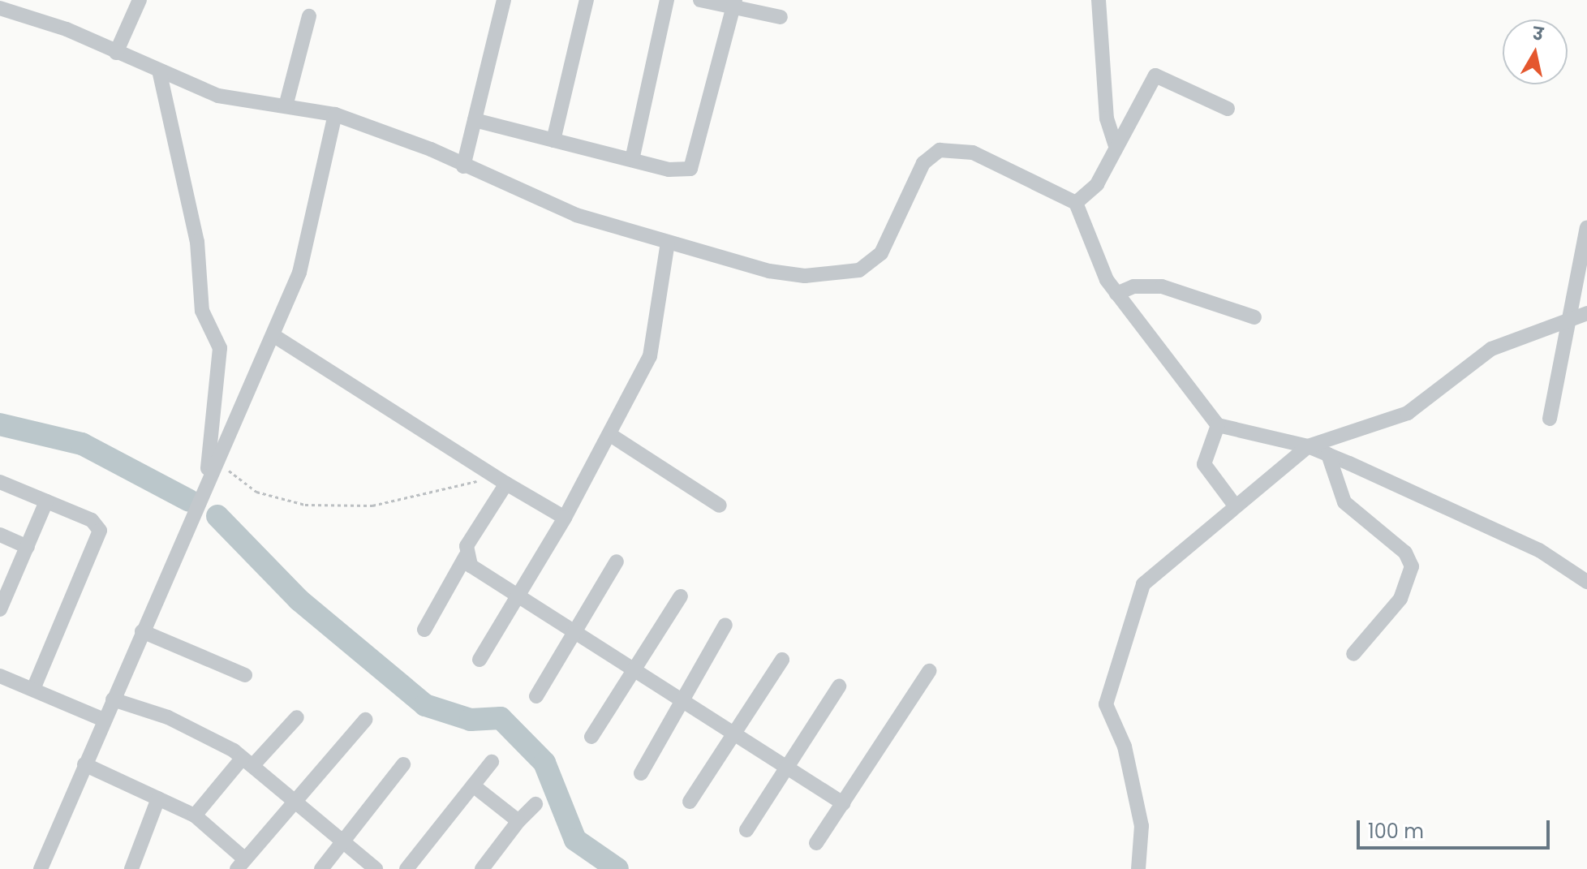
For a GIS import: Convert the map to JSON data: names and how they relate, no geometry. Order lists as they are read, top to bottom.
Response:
{
  "scale_bar": "100 m",
  "north": "top"
}
